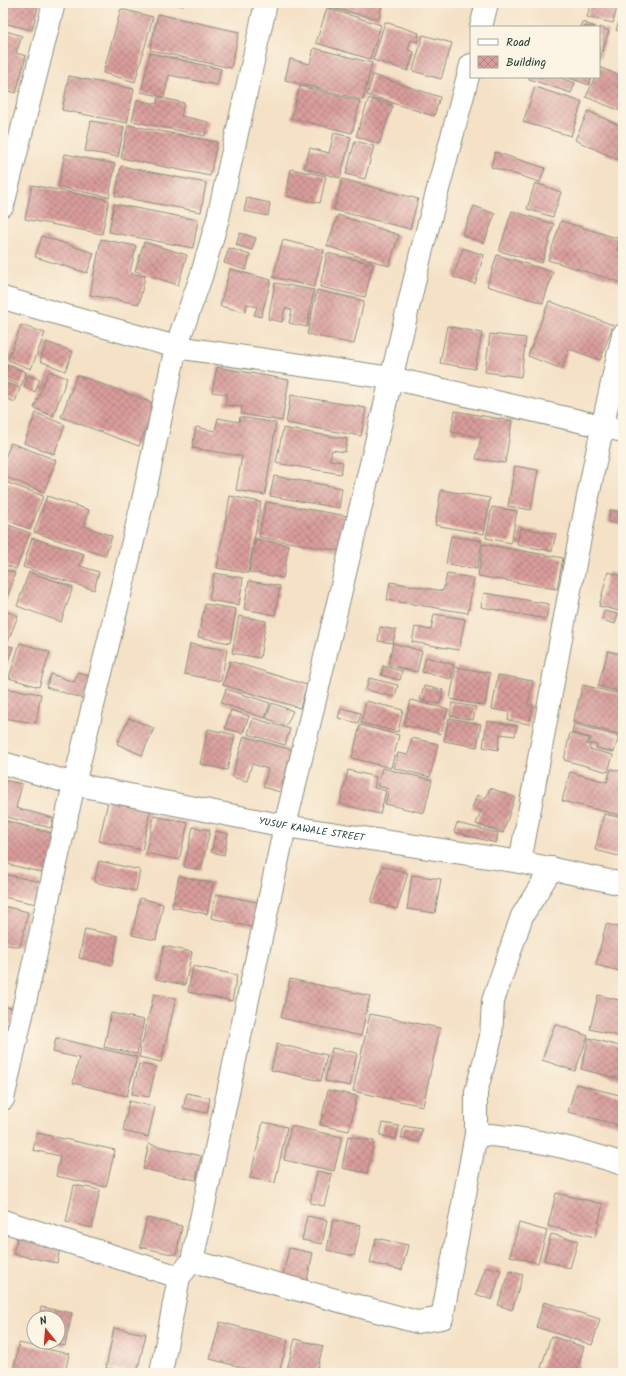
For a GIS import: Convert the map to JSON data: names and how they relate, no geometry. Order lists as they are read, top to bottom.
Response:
{
  "streets": {
    "street": ["YUSUF KAWALE STREET"]
  },
  "legend": ["Road", "Building"],
  "north": "top"
}
